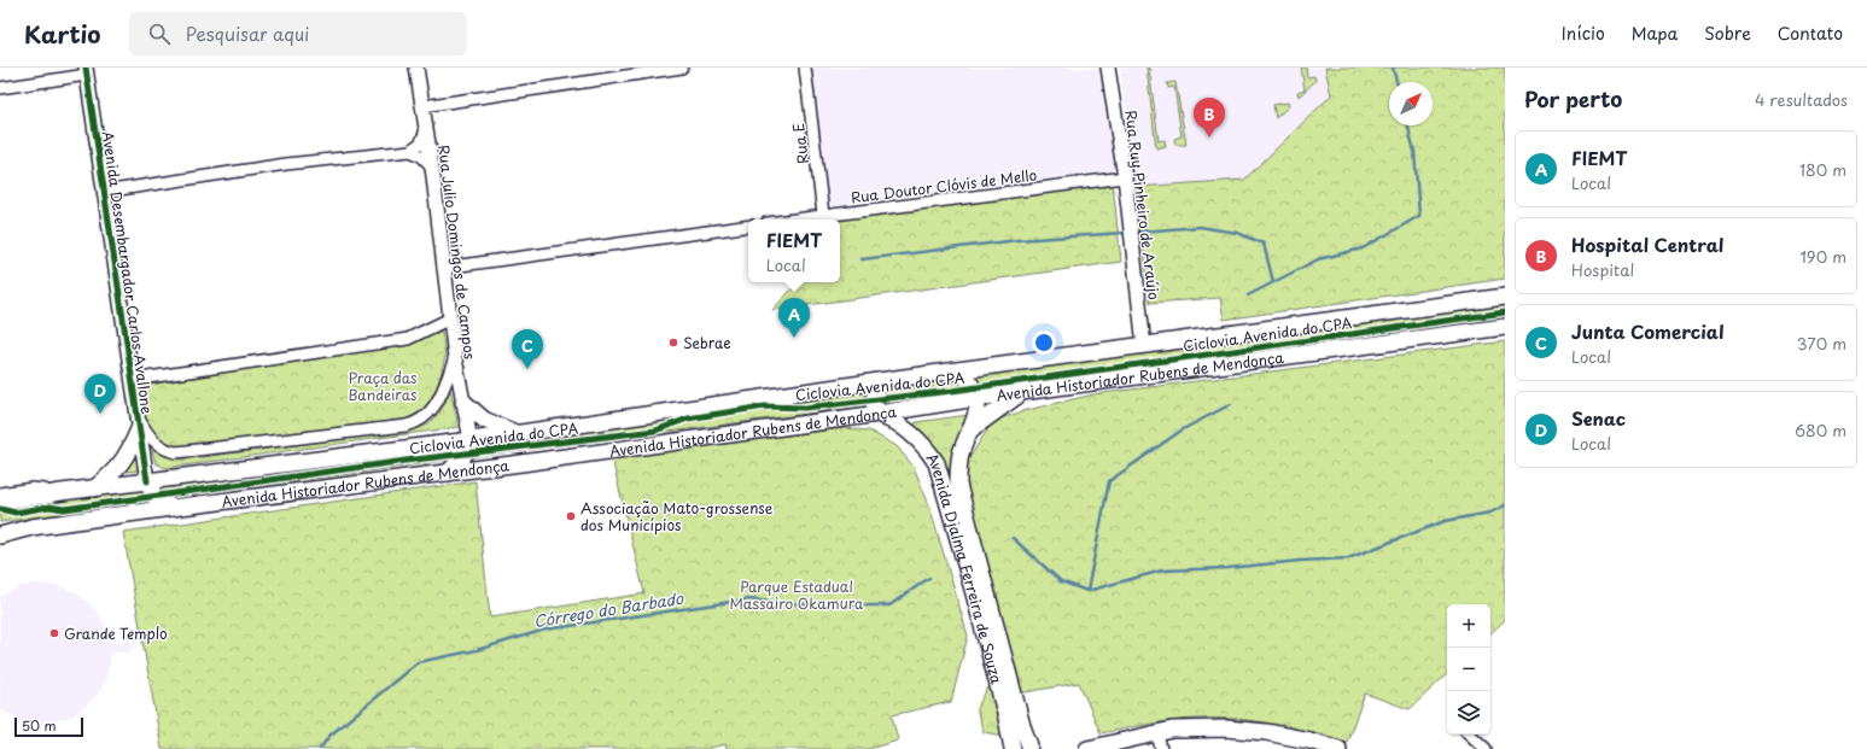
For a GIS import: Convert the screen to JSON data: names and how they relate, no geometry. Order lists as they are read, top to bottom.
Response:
{
  "streets": {
    "main road": ["Avenida Historiador Rubens de Mendonça", "Avenida Djalma Ferreira de Souza"],
    "street": [
      "Rua E",
      "Rua Doutor Clóvis de Mello",
      "Rua Ruy Pinheiro de Araújo",
      "Rua Julio Domingos de Campos",
      "Avenida Desembargador Carlos Avallone"
    ],
    "cycle path": ["Ciclovia Avenida do CPA"]
  },
  "crossings": [
    ["Rua E", "Rua Doutor Clóvis de Mello"],
    ["Rua Doutor Clóvis de Mello", "Rua Ruy Pinheiro de Araújo"],
    ["Rua Ruy Pinheiro de Araújo", "Avenida Historiador Rubens de Mendonça"],
    ["Rua Julio Domingos de Campos", "Avenida Historiador Rubens de Mendonça"],
    ["Avenida Desembargador Carlos Avallone", "Avenida Historiador Rubens de Mendonça"],
    ["Avenida Historiador Rubens de Mendonça", "Avenida Djalma Ferreira de Souza"]
  ],
  "water": ["Córrego do Barbado"],
  "parks": ["Praça das Bandeiras", "Parque Estadual Massairo Okamura"],
  "places": ["Sebrae", "Associação Mato-grossense dos Municípios", "Grande Templo"],
  "scale_bar": "50 m",
  "north": "top right",
  "page": {
    "header": "Kartio",
    "search": "Pesquisar aqui",
    "nav": [
      "Início",
      "Mapa",
      "Sobre",
      "Contato"
    ],
    "heading": ["Por perto", "4 resultados"],
    "pins": [
      "B",
      "A",
      "C",
      "D"
    ],
    "list": [
      {
        "mark": "A",
        "name": "FIEMT",
        "note": "Local",
        "value": "180 m"
      },
      {
        "mark": "B",
        "name": "Hospital Central",
        "note": "Hospital",
        "value": "190 m"
      },
      {
        "mark": "C",
        "name": "Junta Comercial",
        "note": "Local",
        "value": "370 m"
      },
      {
        "mark": "D",
        "name": "Senac",
        "note": "Local",
        "value": "680 m"
      }
    ],
    "popup": ["FIEMT", "Local"],
    "map_buttons": ["+", "−"],
    "scale": "50 m"
  }
}
